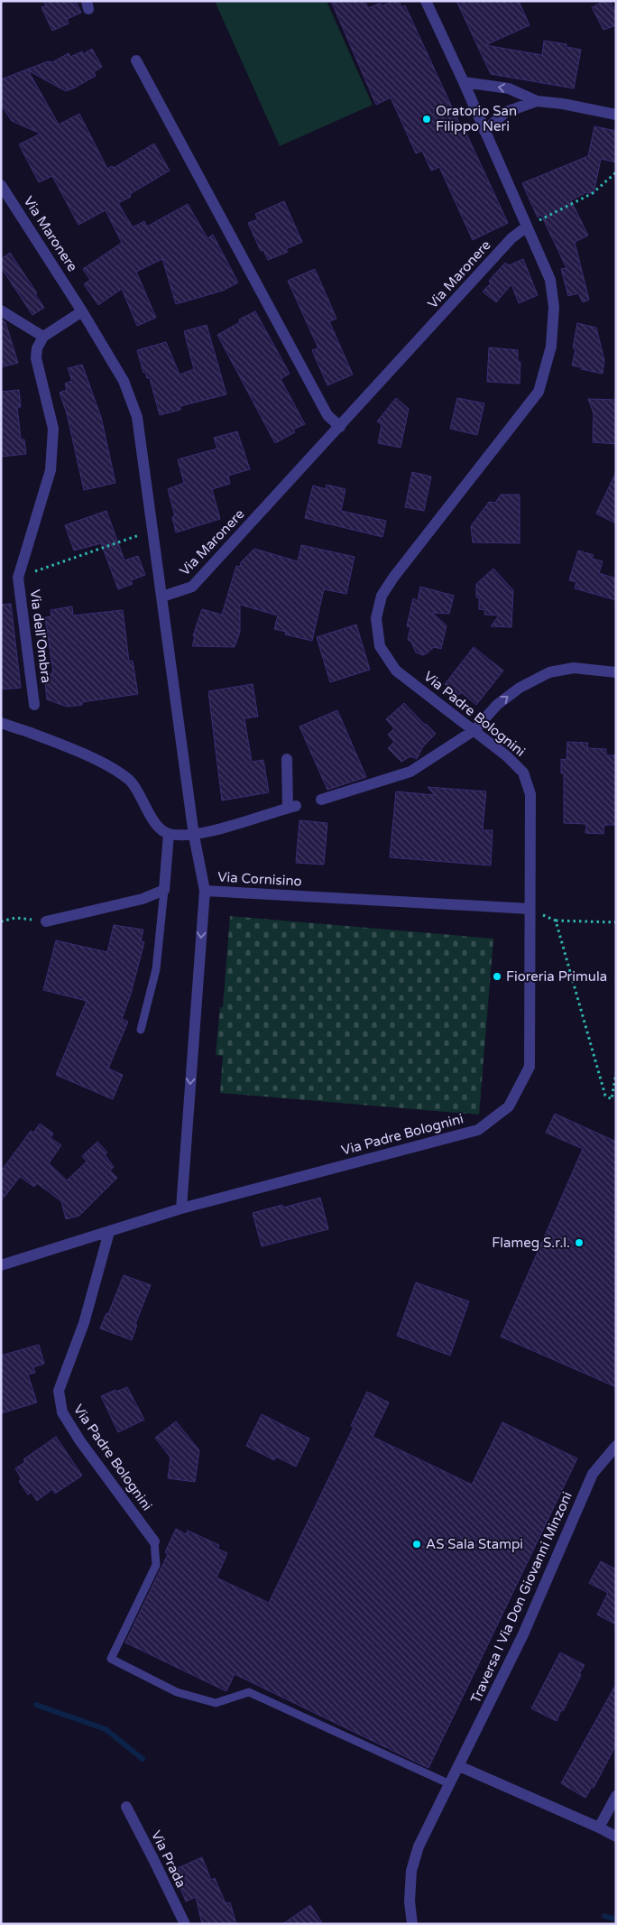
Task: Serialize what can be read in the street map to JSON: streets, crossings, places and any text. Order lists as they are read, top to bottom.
{
  "streets": {
    "street": [
      "Via Maronere",
      "Via dell'Ombra",
      "Via Padre Bolognini",
      "Via Cornisino",
      "Traversa I Via Don Giovanni Minzoni",
      "Via Prada"
    ]
  },
  "crossings": [
    ["Via Maronere", "Via Padre Bolognini"],
    ["Via Maronere", "Via Cornisino"],
    ["Via Padre Bolognini", "Via Cornisino"]
  ],
  "places": [
    "Oratorio San Filippo Neri",
    "Fioreria Primula",
    "Flameg S.r.l.",
    "AS Sala Stampi"
  ]
}
